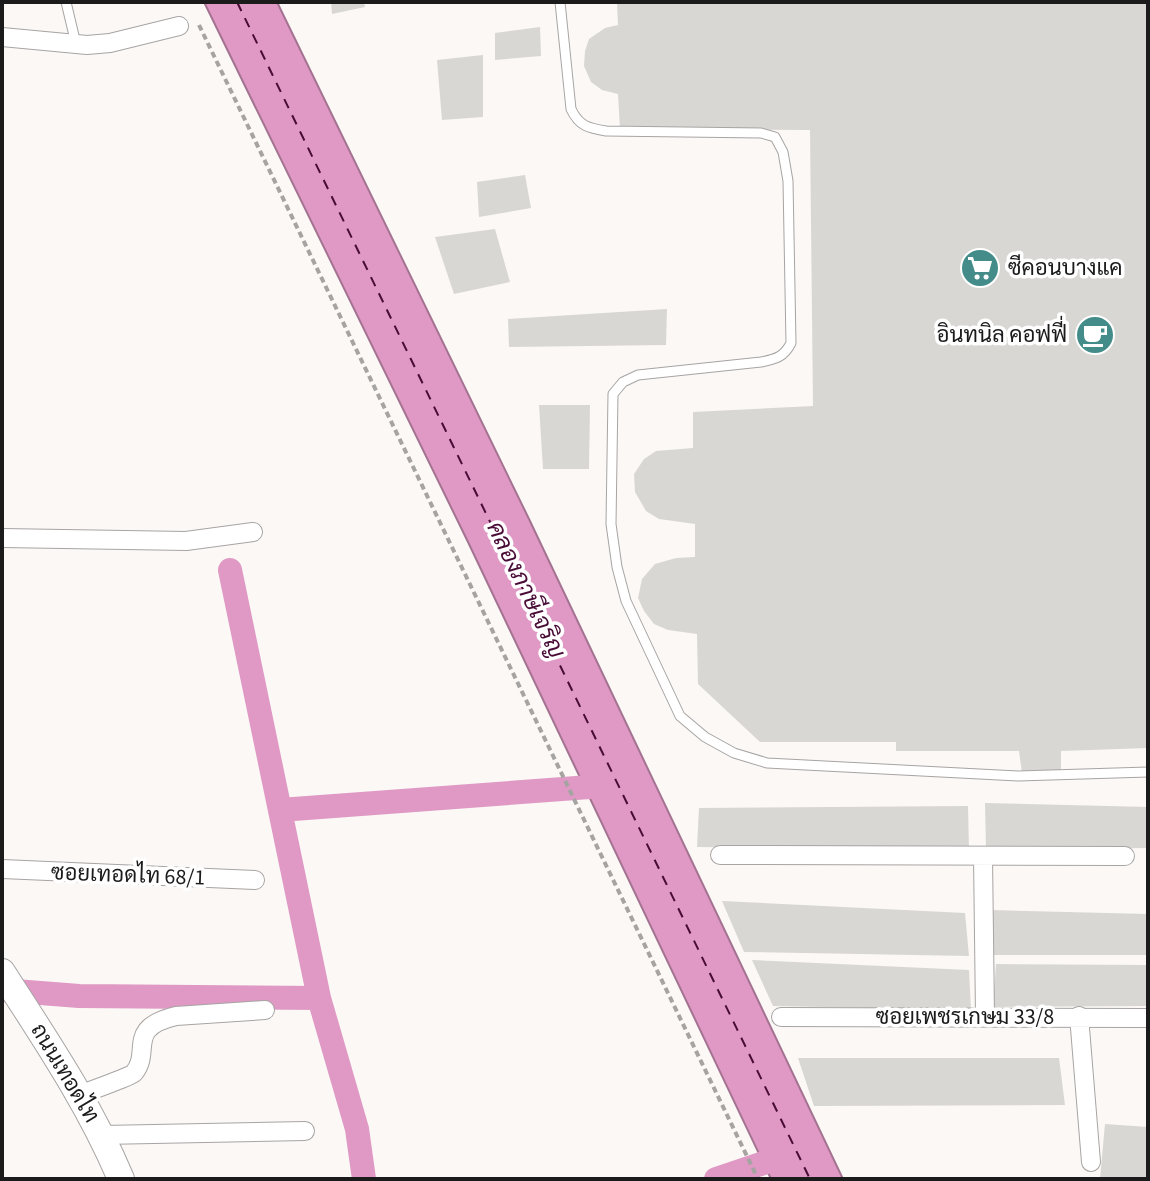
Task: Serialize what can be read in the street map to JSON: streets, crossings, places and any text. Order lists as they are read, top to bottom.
{
  "streets": {
    "main road": ["ถนนเทอดไท"],
    "street": ["ซอยเทอดไท 68/1", "ซอยเพชรเกษม 33/8"]
  },
  "water": ["คลองภาษีเจริญ"],
  "places": {
    "supermarket": ["ซีคอนบางแค"],
    "cafe": ["อินทนิล คอฟฟี่"]
  }
}
